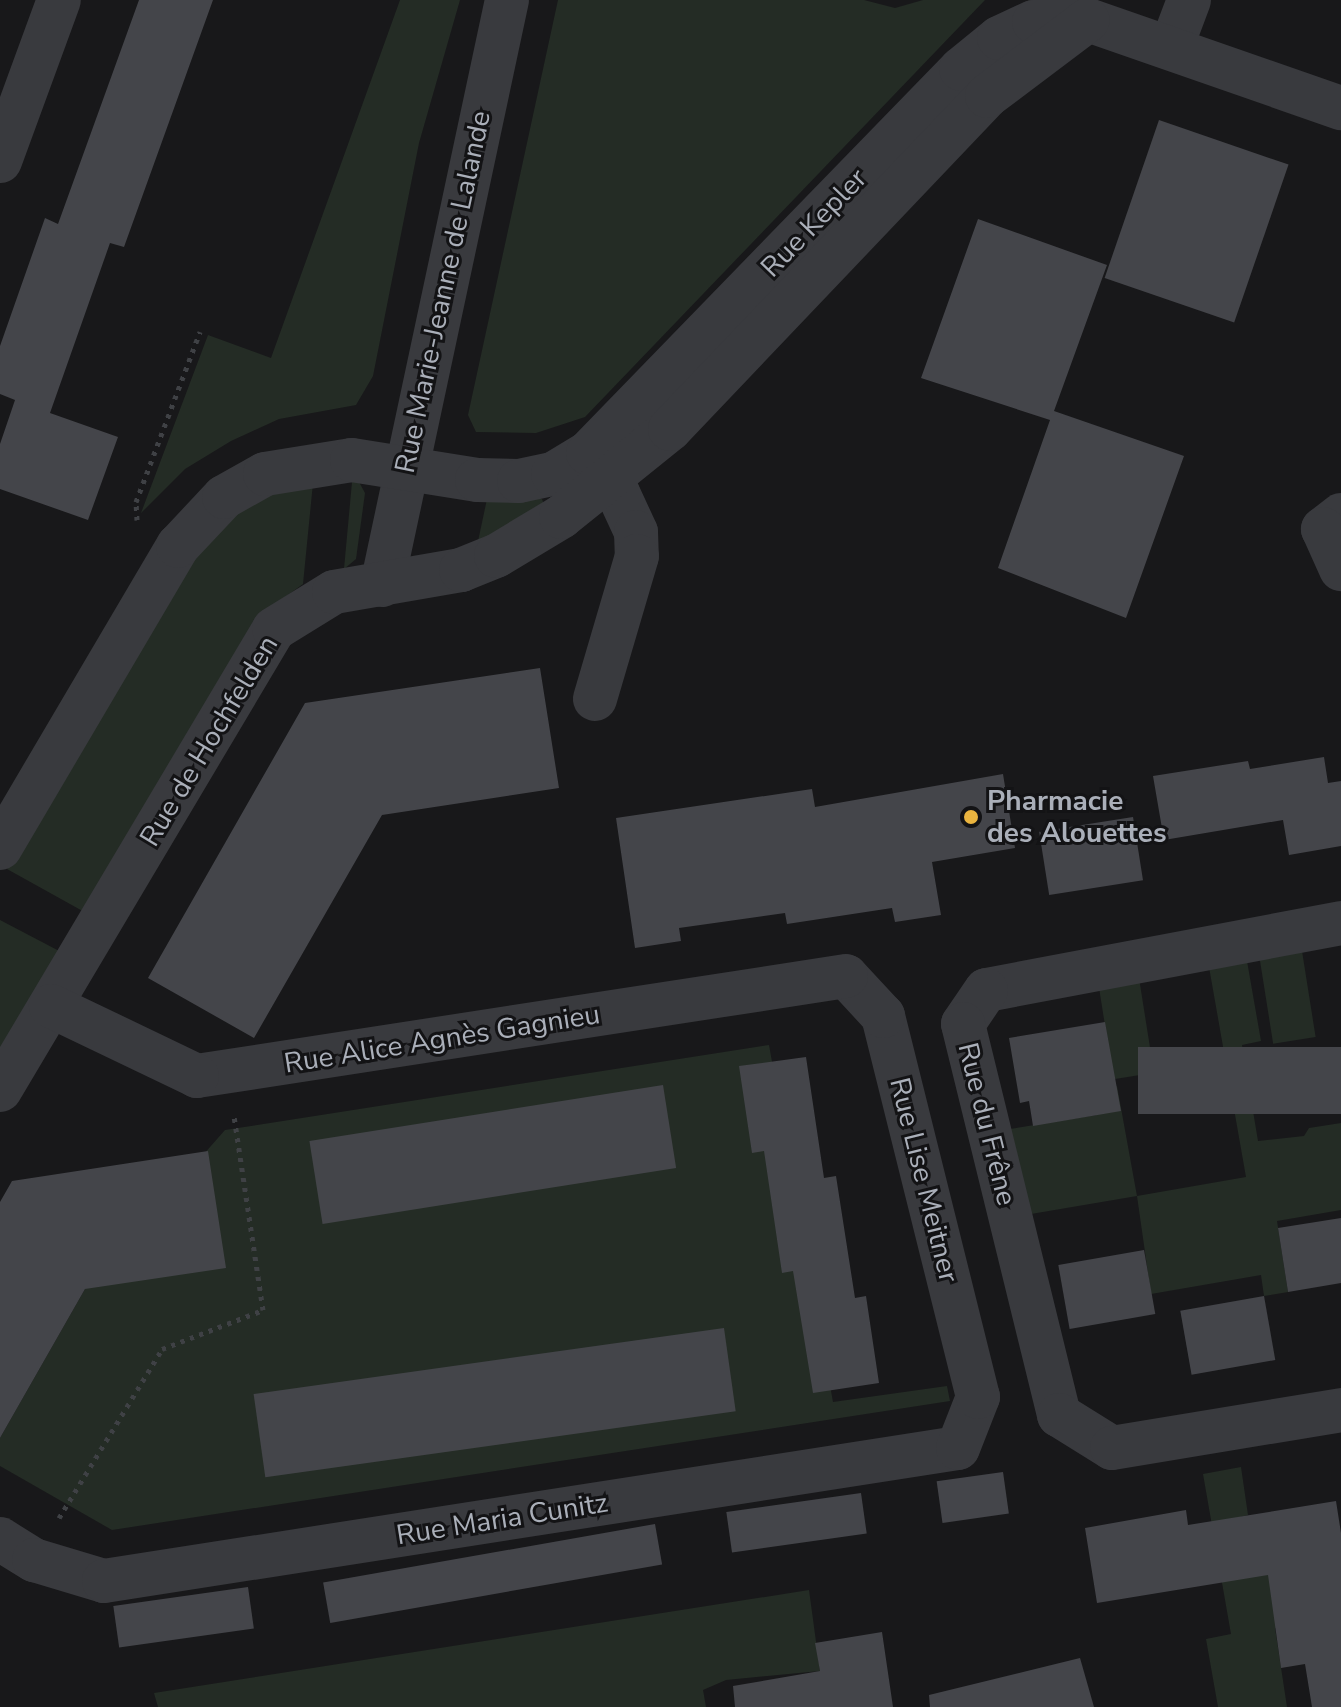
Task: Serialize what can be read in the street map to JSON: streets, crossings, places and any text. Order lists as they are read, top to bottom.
{
  "streets": {
    "street": [
      "Rue Kepler",
      "Rue Marie-Jeanne de Lalande",
      "Rue de Hochfelden",
      "Rue Alice Agnès Gagnieu",
      "Rue du Frêne",
      "Rue Lise Meitner",
      "Rue Maria Cunitz"
    ]
  },
  "crossings": [
    ["Rue Kepler", "Rue de Hochfelden"],
    ["Rue Marie-Jeanne de Lalande", "Rue de Hochfelden"],
    ["Rue de Hochfelden", "Rue Alice Agnès Gagnieu"],
    ["Rue Alice Agnès Gagnieu", "Rue Lise Meitner"],
    ["Rue Lise Meitner", "Rue Maria Cunitz"]
  ],
  "places": ["Pharmacie des Alouettes"]
}
